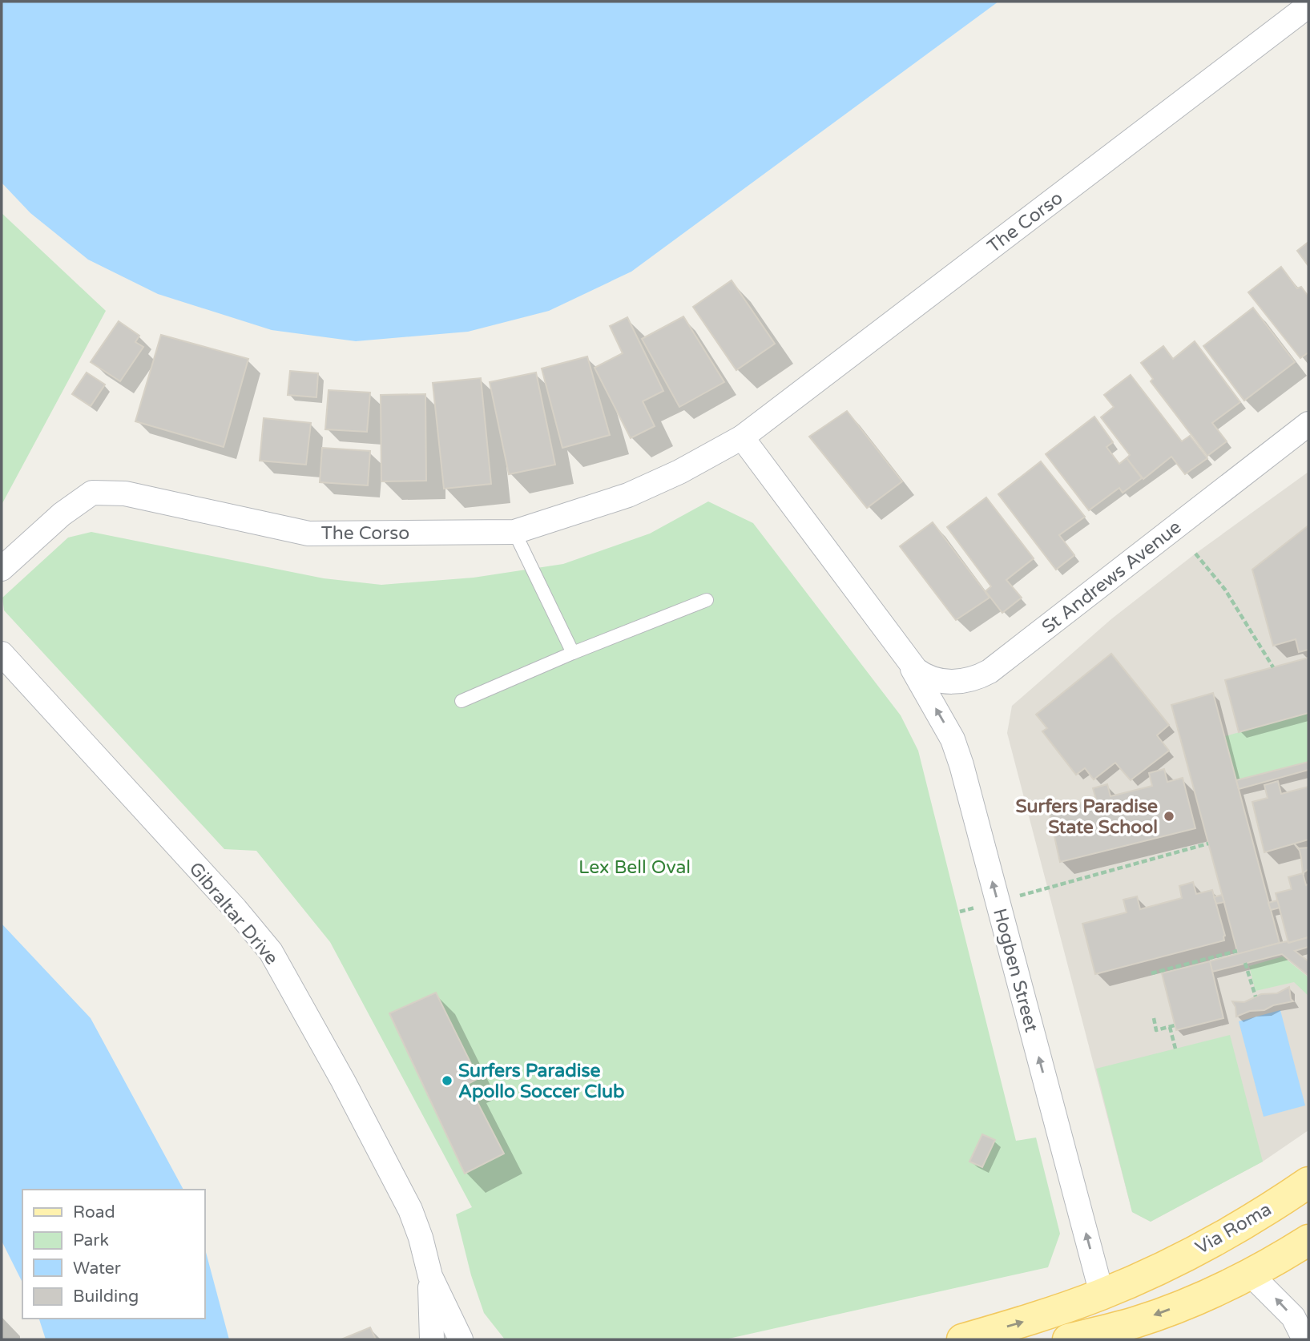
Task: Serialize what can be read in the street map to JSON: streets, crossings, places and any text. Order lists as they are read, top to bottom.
{
  "streets": {
    "main road": ["Via Roma"],
    "street": [
      "The Corso",
      "St Andrews Avenue",
      "Gibraltar Drive",
      "Hogben Street"
    ]
  },
  "crossings": [
    ["St Andrews Avenue", "Hogben Street"],
    ["Hogben Street", "Via Roma"]
  ],
  "one_way": ["Hogben Street"],
  "parks": ["Lex Bell Oval"],
  "places": ["Surfers Paradise State School", "Surfers Paradise Apollo Soccer Club"],
  "legend": [
    "Road",
    "Park",
    "Water",
    "Building"
  ]
}
